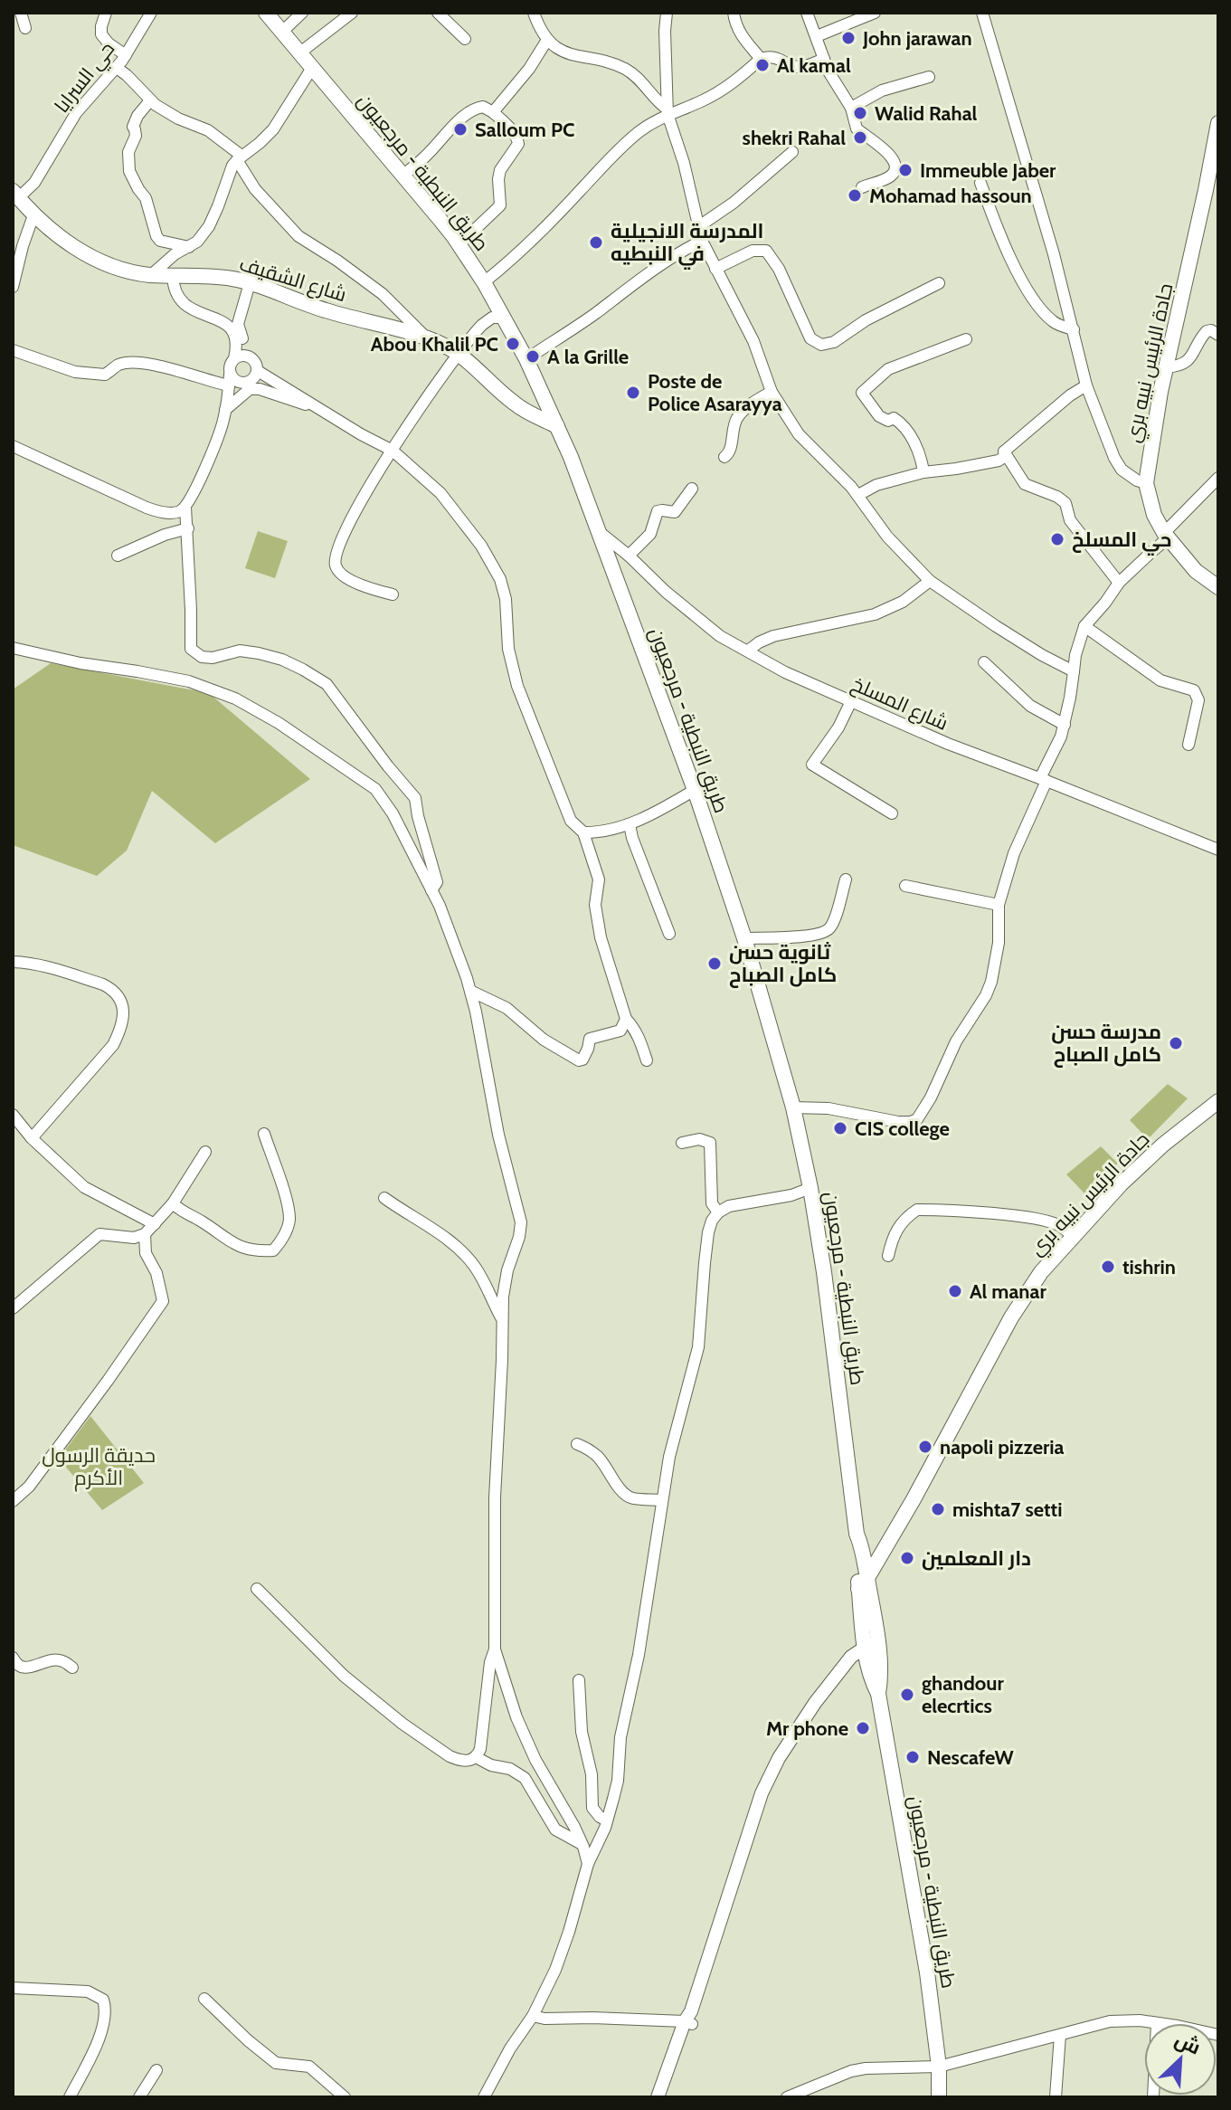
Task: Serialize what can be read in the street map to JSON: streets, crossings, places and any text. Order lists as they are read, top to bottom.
{
  "streets": {
    "main road": ["طريق النبطية - مرجعيون", "شارع الشقيف", "جادة الرئيس نبيه بري"],
    "street": ["حي السرايا", "شارع المسلخ"]
  },
  "crossings": [
    ["حي السرايا", "شارع الشقيف"],
    ["طريق النبطية - مرجعيون", "شارع الشقيف"],
    ["طريق النبطية - مرجعيون", "جادة الرئيس نبيه بري"],
    ["طريق النبطية - مرجعيون", "شارع المسلخ"]
  ],
  "parks": ["حديقة الرسول الأكرم"],
  "places": [
    "John jarawan",
    "Al kamal",
    "Walid Rahal",
    "Salloum PC",
    "shekri Rahal",
    "Immeuble Jaber",
    "Mohamad hassoun",
    "المدرسة الانجيلية في النبطيه",
    "Abou Khalil PC",
    "A la Grille",
    "Poste de Police Asarayya",
    "حي المسلخ",
    "ثانوية حسن كامل الصباح",
    "مدرسة حسن كامل الصباح",
    "CIS college",
    "tishrin",
    "Al manar",
    "napoli pizzeria",
    "mishta7 setti",
    "دار المعلمين",
    "ghandour elecrtics",
    "Mr phone",
    "NescafeW"
  ],
  "north": "top right"
}
